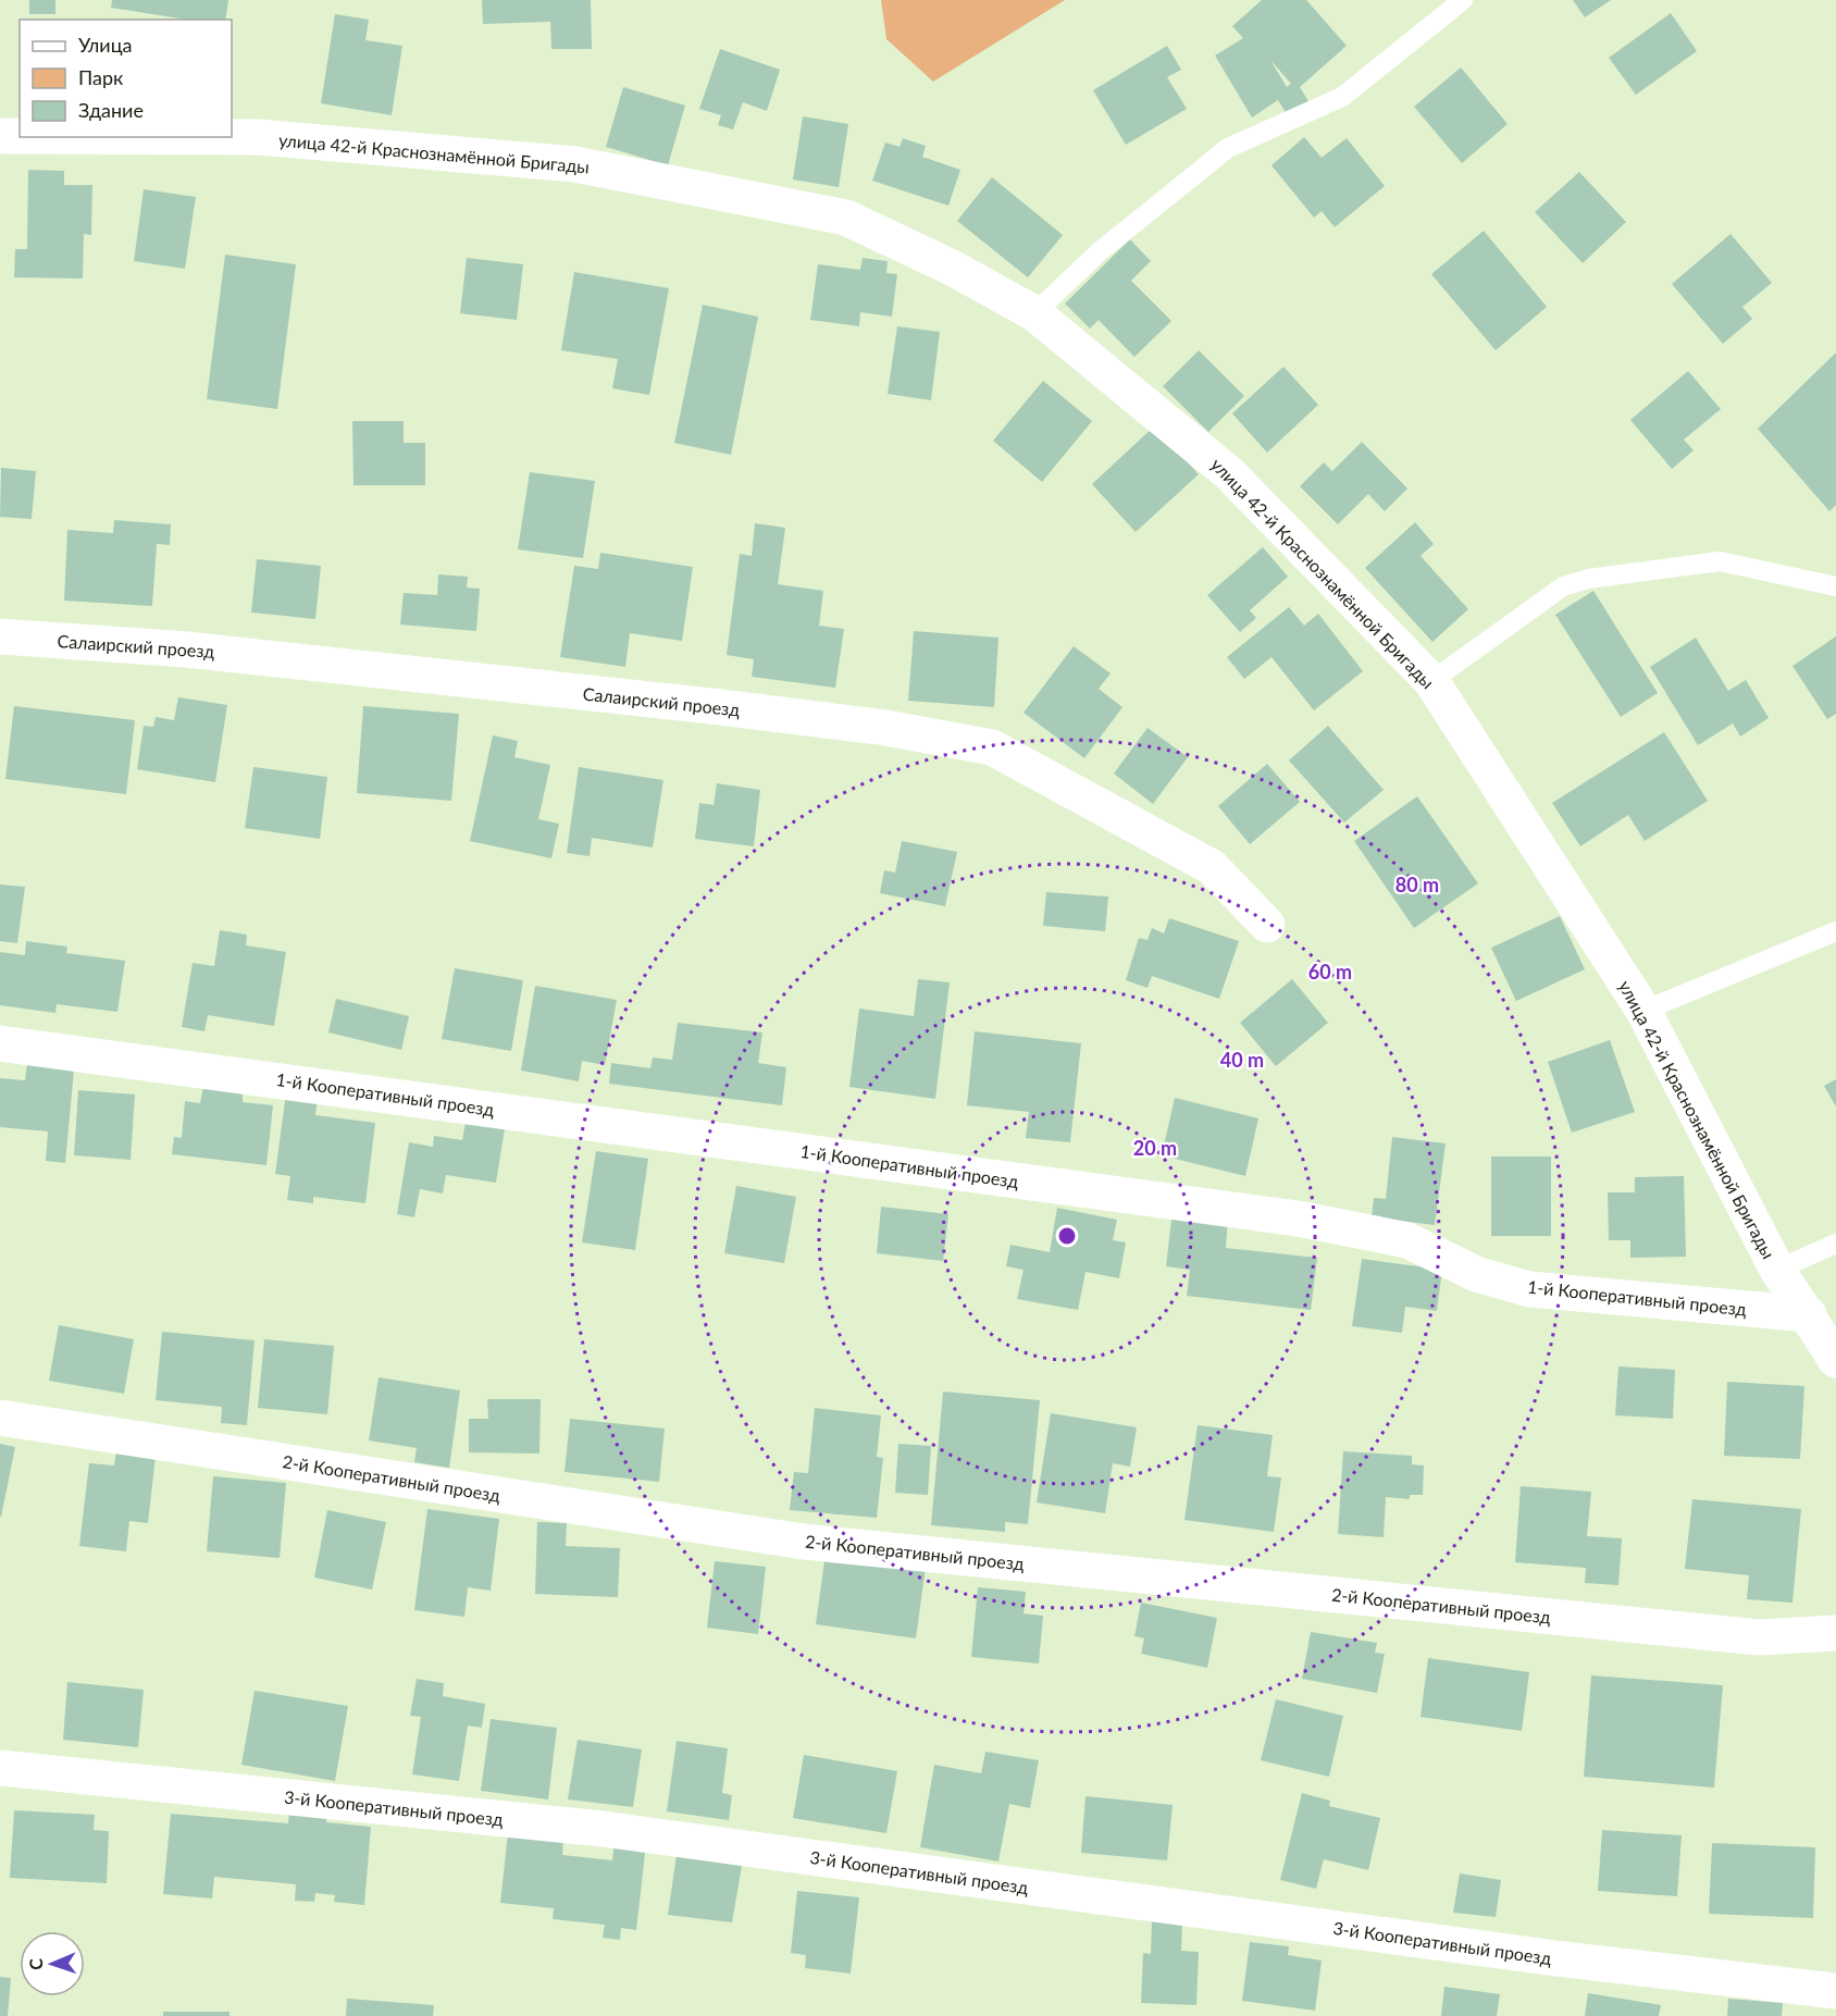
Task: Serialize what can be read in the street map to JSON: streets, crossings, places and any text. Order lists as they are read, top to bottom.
{
  "streets": {
    "street": [
      "улица 42-й Краснознамённой Бригады",
      "Салаирский проезд",
      "1-й Кооперативный проезд",
      "2-й Кооперативный проезд",
      "3-й Кооперативный проезд"
    ]
  },
  "crossings": [
    ["улица 42-й Краснознамённой Бригады", "1-й Кооперативный проезд"]
  ],
  "legend": ["Улица", "Парк", "Здание"],
  "north": "left",
  "rings": [
    "80 m",
    "60 m",
    "40 m",
    "20 m"
  ]
}
